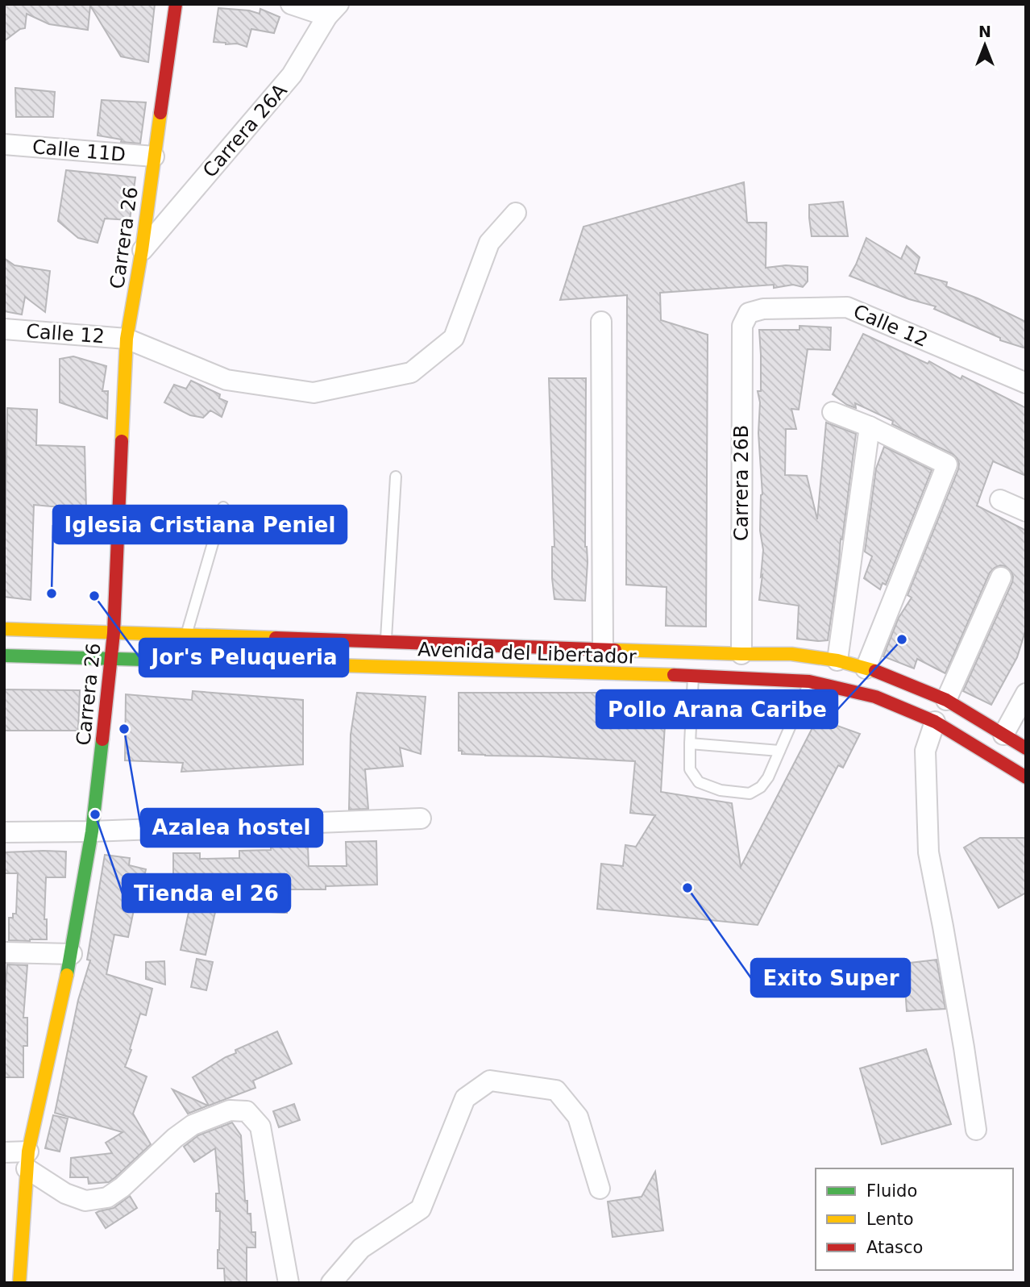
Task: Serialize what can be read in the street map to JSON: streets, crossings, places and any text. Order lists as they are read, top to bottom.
{
  "streets": {
    "main road": ["Carrera 26", "Avenida del Libertador"],
    "street": [
      "Carrera 26A",
      "Calle 11D",
      "Calle 12",
      "Carrera 26B"
    ]
  },
  "crossings": [
    ["Carrera 26A", "Carrera 26"],
    ["Calle 11D", "Carrera 26"],
    ["Carrera 26", "Calle 12"],
    ["Carrera 26", "Avenida del Libertador"],
    ["Calle 12", "Carrera 26B"],
    ["Carrera 26B", "Avenida del Libertador"]
  ],
  "places": [
    "Iglesia Cristiana Peniel",
    "Jor's Peluqueria",
    "Pollo Arana Caribe",
    "Azalea hostel",
    "Tienda el 26",
    "Exito Super"
  ],
  "legend": ["Fluido", "Lento", "Atasco"],
  "north": "top"
}
